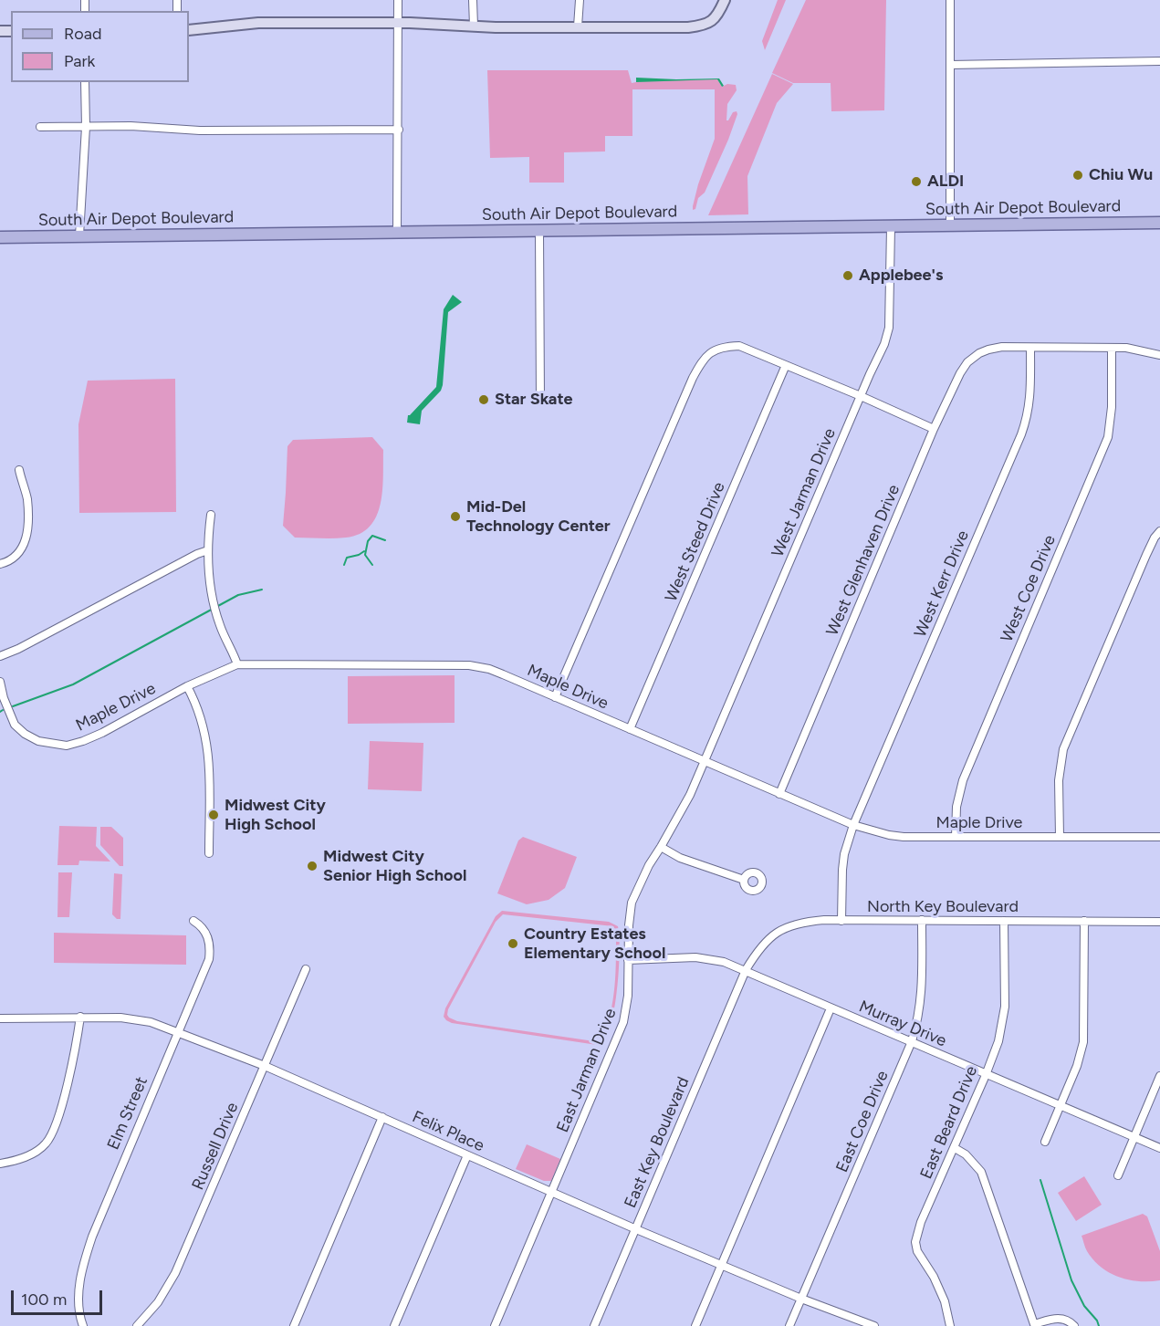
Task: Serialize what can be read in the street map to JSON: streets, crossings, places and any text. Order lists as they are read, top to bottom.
{
  "streets": {
    "main road": ["South Air Depot Boulevard"],
    "street": [
      "West Jarman Drive",
      "West Steed Drive",
      "West Glenhaven Drive",
      "West Kerr Drive",
      "West Coe Drive",
      "Maple Drive",
      "North Key Boulevard",
      "Murray Drive",
      "East Jarman Drive",
      "Elm Street",
      "East Coe Drive",
      "East Beard Drive",
      "Felix Place",
      "East Key Boulevard",
      "Russell Drive"
    ]
  },
  "crossings": [
    ["South Air Depot Boulevard", "West Jarman Drive"],
    ["West Jarman Drive", "Maple Drive"],
    ["West Jarman Drive", "East Jarman Drive"],
    ["West Steed Drive", "Maple Drive"],
    ["West Glenhaven Drive", "West Kerr Drive"],
    ["West Glenhaven Drive", "Maple Drive"],
    ["West Kerr Drive", "Maple Drive"],
    ["West Kerr Drive", "North Key Boulevard"],
    ["West Coe Drive", "Maple Drive"],
    ["Maple Drive", "East Jarman Drive"],
    ["North Key Boulevard", "Murray Drive"],
    ["North Key Boulevard", "East Coe Drive"],
    ["North Key Boulevard", "East Beard Drive"],
    ["North Key Boulevard", "East Key Boulevard"],
    ["Murray Drive", "East Jarman Drive"],
    ["Murray Drive", "East Coe Drive"],
    ["Murray Drive", "East Beard Drive"],
    ["Murray Drive", "East Key Boulevard"],
    ["East Jarman Drive", "Felix Place"],
    ["Elm Street", "Felix Place"],
    ["East Coe Drive", "Felix Place"],
    ["Felix Place", "East Key Boulevard"],
    ["Felix Place", "Russell Drive"]
  ],
  "places": [
    "Chiu Wu",
    "ALDI",
    "Applebee's",
    "Star Skate",
    "Mid-Del Technology Center",
    "Midwest City High School",
    "Midwest City Senior High School",
    "Country Estates Elementary School"
  ],
  "legend": ["Road", "Park"],
  "scale_bar": "100 m"
}
